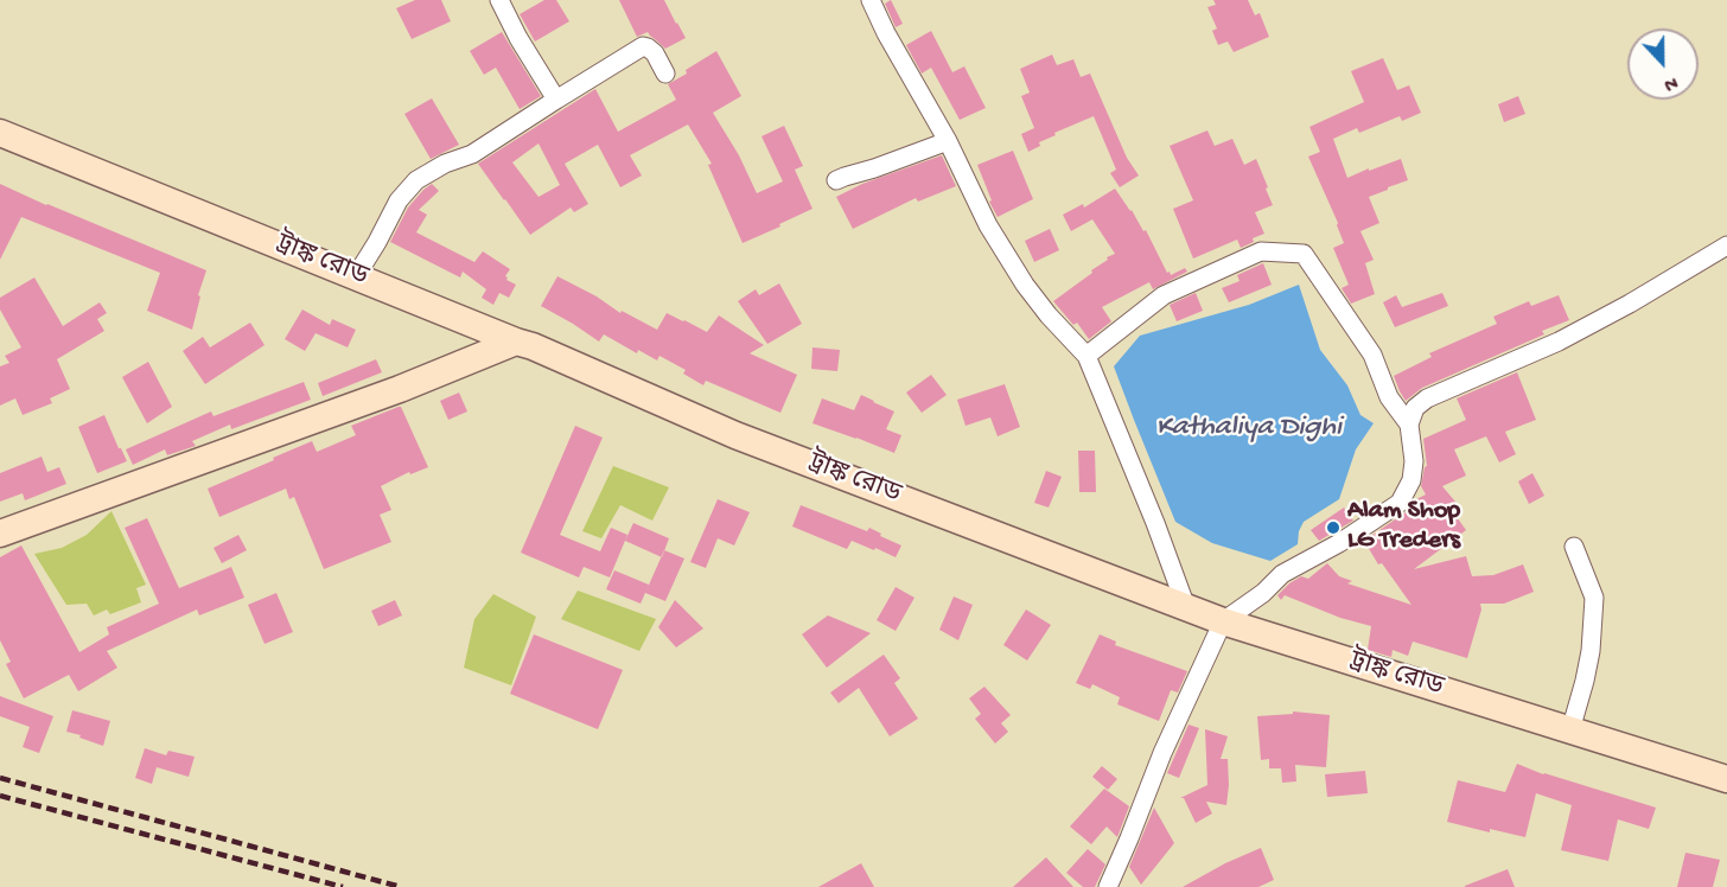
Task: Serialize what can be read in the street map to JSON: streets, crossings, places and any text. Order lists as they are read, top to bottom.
{
  "streets": {
    "main road": ["ট্রাঙ্ক রোড"]
  },
  "water": ["Kathaliya Dighi"],
  "places": ["Alam Shop LG Treders"],
  "north": "bottom"
}
